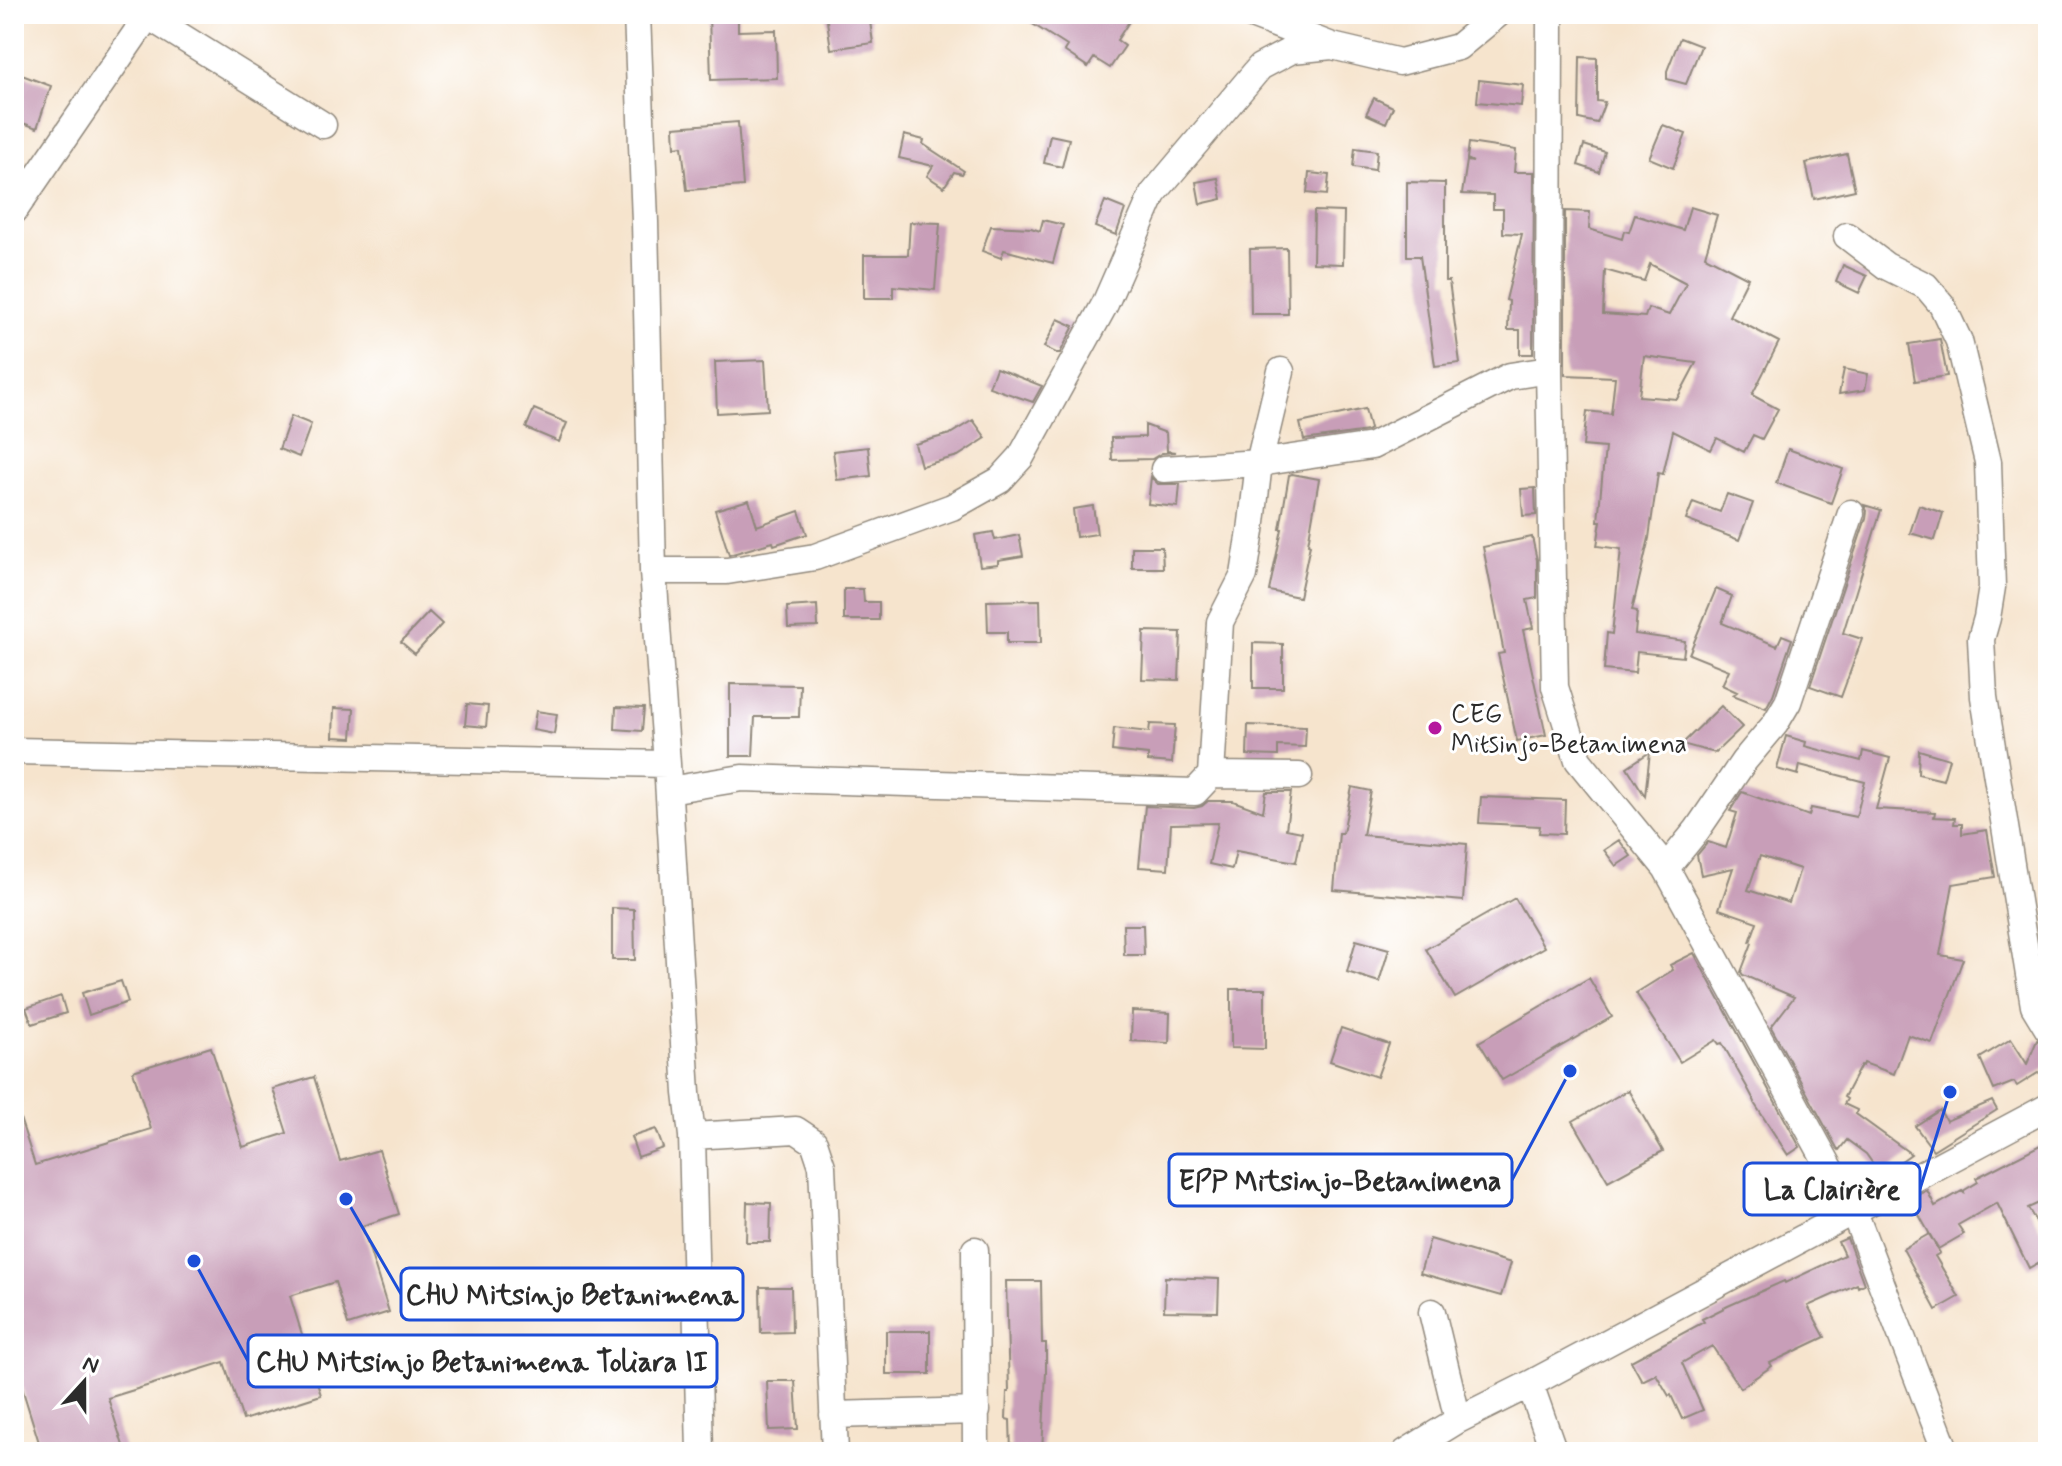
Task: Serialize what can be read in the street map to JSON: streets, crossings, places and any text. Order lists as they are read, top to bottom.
{
  "places": [
    "CEG Mitsinjo-Betanimena",
    "EPP Mitsinjo-Betanimena",
    "La Clairière",
    "CHU Mitsinjo Betanimena",
    "CHU Mitsinjo Betanimena Toliara II"
  ],
  "north": "top"
}
